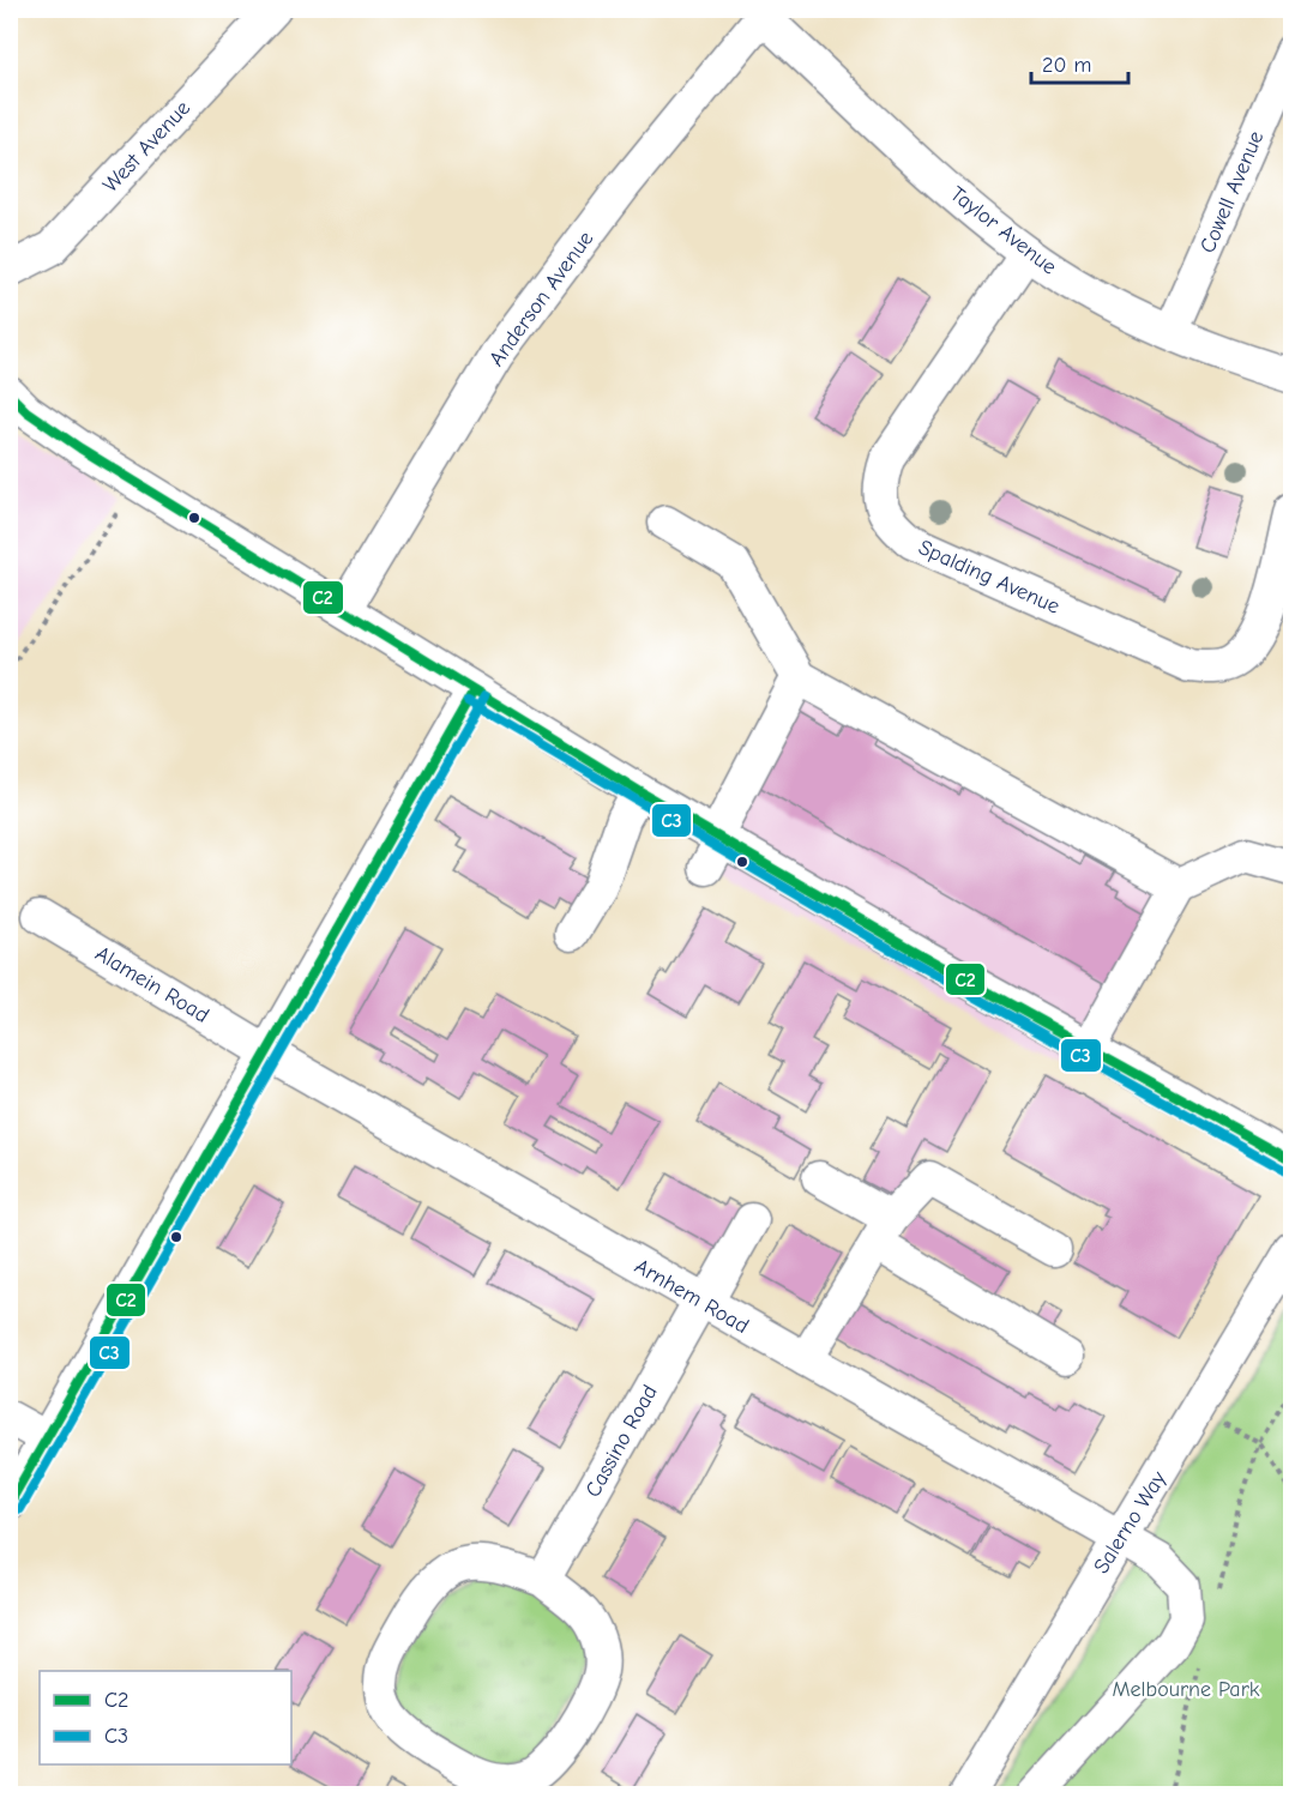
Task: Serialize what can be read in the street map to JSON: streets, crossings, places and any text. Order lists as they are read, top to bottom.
{
  "streets": {
    "street": [
      "West Avenue",
      "Cowell Avenue",
      "Taylor Avenue",
      "Anderson Avenue",
      "Spalding Avenue",
      "Alamein Road",
      "Arnhem Road",
      "Cassino Road",
      "Salerno Way"
    ]
  },
  "crossings": [
    ["Cowell Avenue", "Taylor Avenue"],
    ["Taylor Avenue", "Anderson Avenue"],
    ["Taylor Avenue", "Spalding Avenue"],
    ["Alamein Road", "Arnhem Road"],
    ["Arnhem Road", "Cassino Road"],
    ["Arnhem Road", "Salerno Way"]
  ],
  "parks": ["Melbourne Park"],
  "lines": ["transit line C2", "transit line C3"],
  "legend": ["C2", "C3"],
  "scale_bar": "20 m"
}
